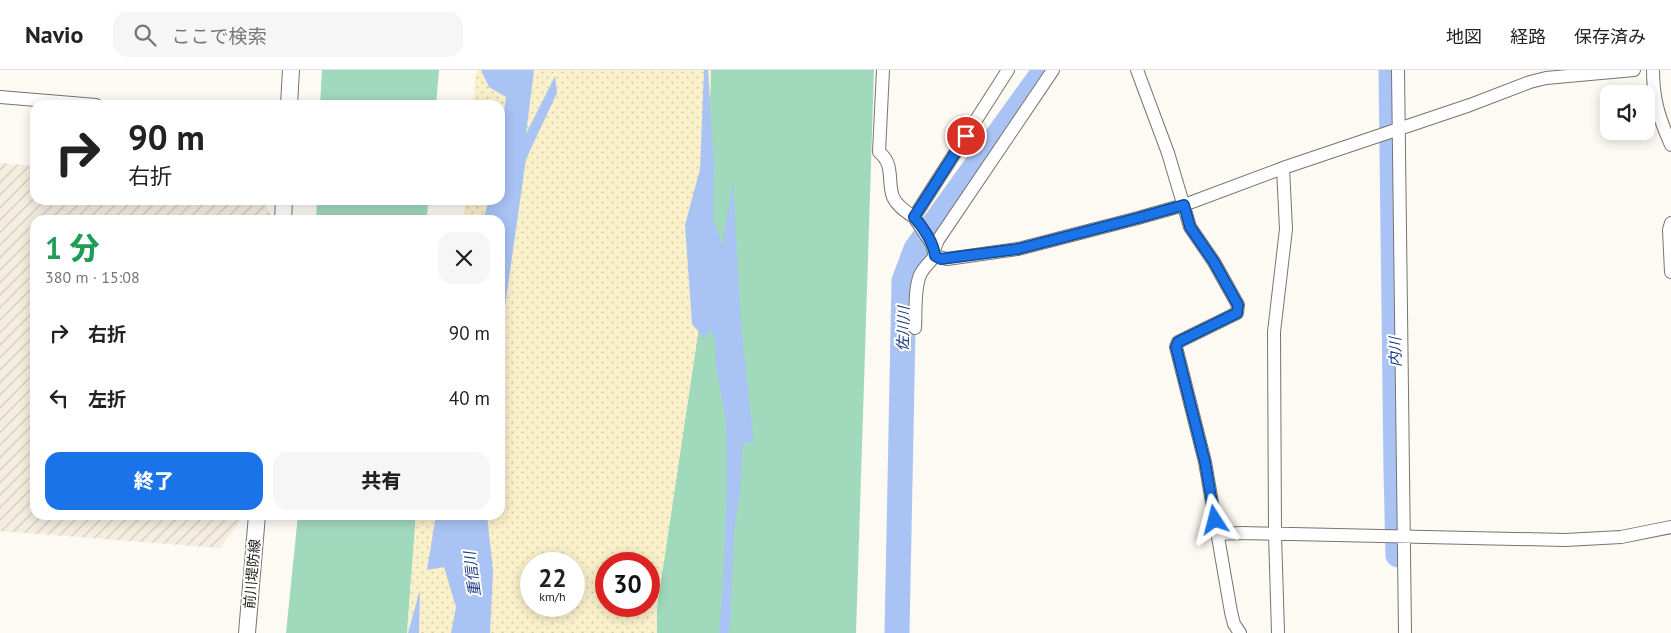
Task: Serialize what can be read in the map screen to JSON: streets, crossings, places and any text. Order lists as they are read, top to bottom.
{
  "streets": {
    "street": ["前川堤防線"]
  },
  "water": ["佐川川", "内川", "重信川"],
  "page": {
    "header": "Navio",
    "search": "ここで検索",
    "nav": ["地図", "経路", "保存済み"],
    "turn": ["90 m", "右折"],
    "heading": ["1 分", "380 m · 15:08"],
    "list": [
      {
        "name": "右折",
        "value": "90 m"
      },
      {
        "name": "左折",
        "value": "40 m"
      }
    ],
    "buttons": ["終了", "共有"],
    "speed": "22 km/h",
    "limit": "30"
  }
}
